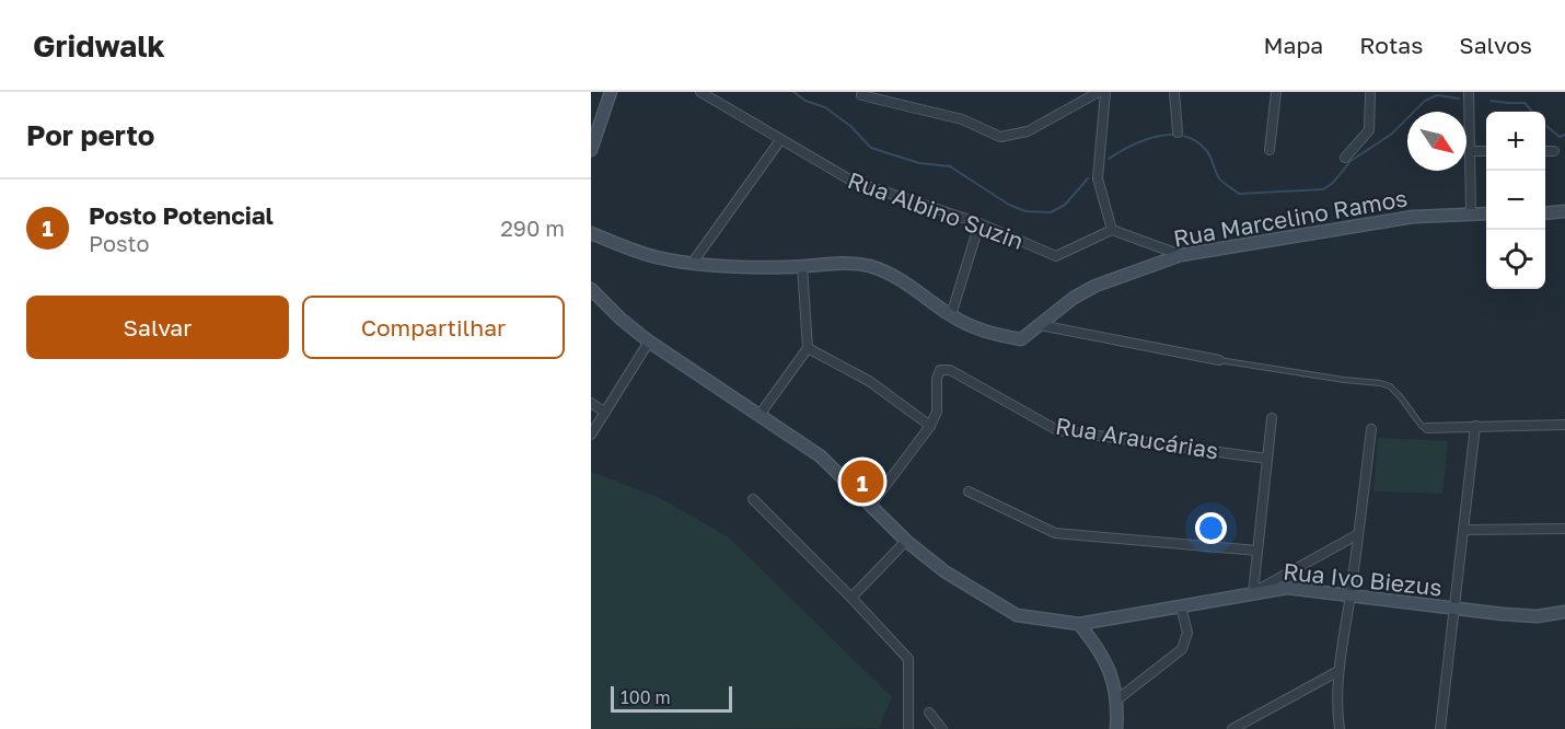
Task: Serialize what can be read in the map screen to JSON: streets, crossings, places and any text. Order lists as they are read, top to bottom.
{
  "streets": {
    "main road": ["Rua Marcelino Ramos", "Rua Ivo Biezus"],
    "street": ["Rua Albino Suzin", "Rua Araucárias"]
  },
  "crossings": [
    ["Rua Araucárias", "Rua Ivo Biezus"]
  ],
  "scale_bar": "100 m",
  "north": "bottom right",
  "page": {
    "header": "Gridwalk",
    "nav": ["Mapa", "Rotas", "Salvos"],
    "heading": "Por perto",
    "map_buttons": ["+", "−"],
    "list": [
      {
        "mark": "1",
        "name": "Posto Potencial",
        "note": "Posto",
        "value": "290 m"
      }
    ],
    "buttons": ["Salvar", "Compartilhar"],
    "pins": "1",
    "scale": "100 m"
  }
}
